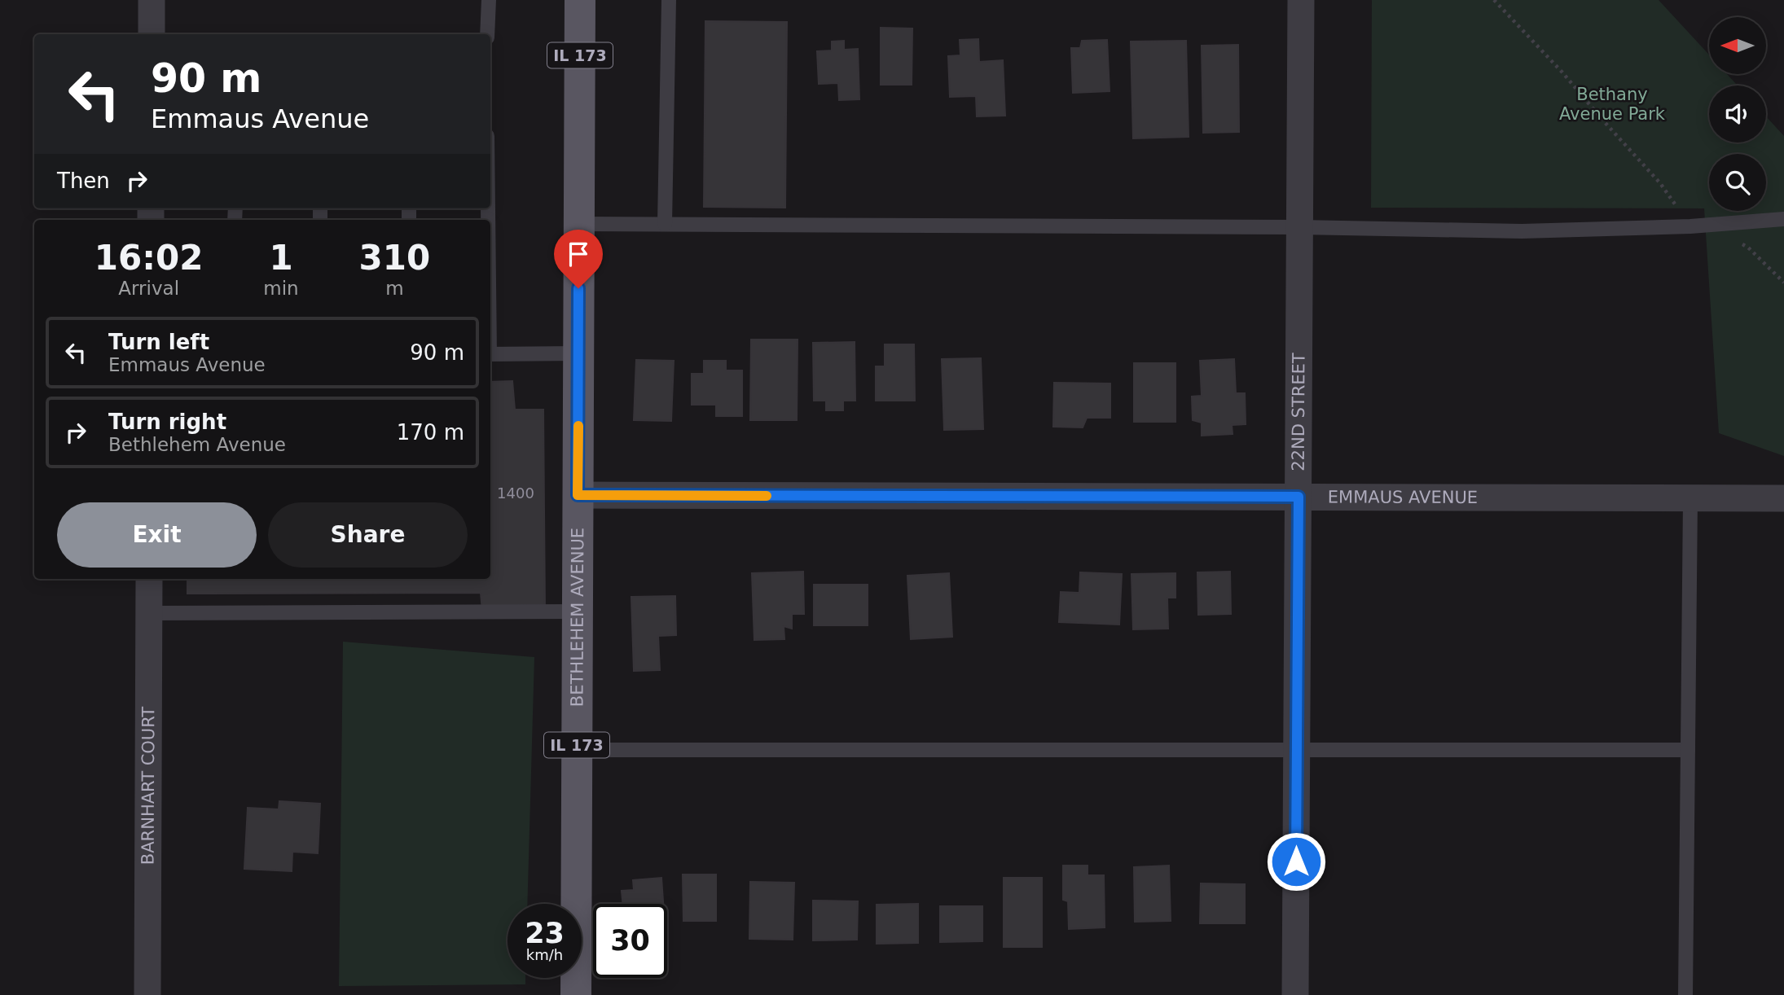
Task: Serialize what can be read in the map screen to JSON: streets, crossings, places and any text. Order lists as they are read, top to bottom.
{
  "streets": {
    "main road": ["IL 173", "BETHLEHEM AVENUE"],
    "street": ["22ND STREET", "EMMAUS AVENUE", "BARNHART COURT"]
  },
  "crossings": [
    ["22ND STREET", "EMMAUS AVENUE"],
    ["EMMAUS AVENUE", "BETHLEHEM AVENUE"]
  ],
  "parks": ["Bethany Avenue Park"],
  "house_numbers": ["1400"],
  "north": "left",
  "page": {
    "turn": ["90 m", "Emmaus Avenue"],
    "then": "Then",
    "eta": [
      "16:02",
      "Arrival",
      "1",
      "min",
      "310",
      "m"
    ],
    "list": [
      {
        "name": "Turn left",
        "note": "Emmaus Avenue",
        "value": "90 m"
      },
      {
        "name": "Turn right",
        "note": "Bethlehem Avenue",
        "value": "170 m"
      }
    ],
    "buttons": ["Exit", "Share"],
    "speed": "23 km/h",
    "limit": "30"
  }
}
